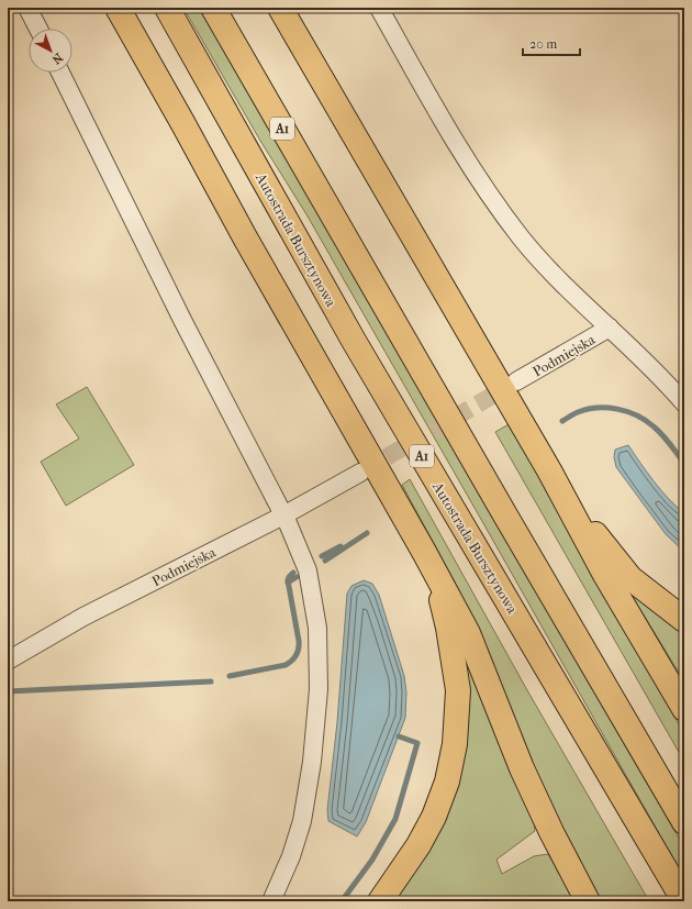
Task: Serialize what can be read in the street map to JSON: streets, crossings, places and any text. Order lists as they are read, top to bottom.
{
  "streets": {
    "highway": ["A1", "Autostrada Bursztynowa"],
    "street": ["Podmiejska"]
  },
  "scale_bar": "20 m",
  "north": "bottom right"
}
